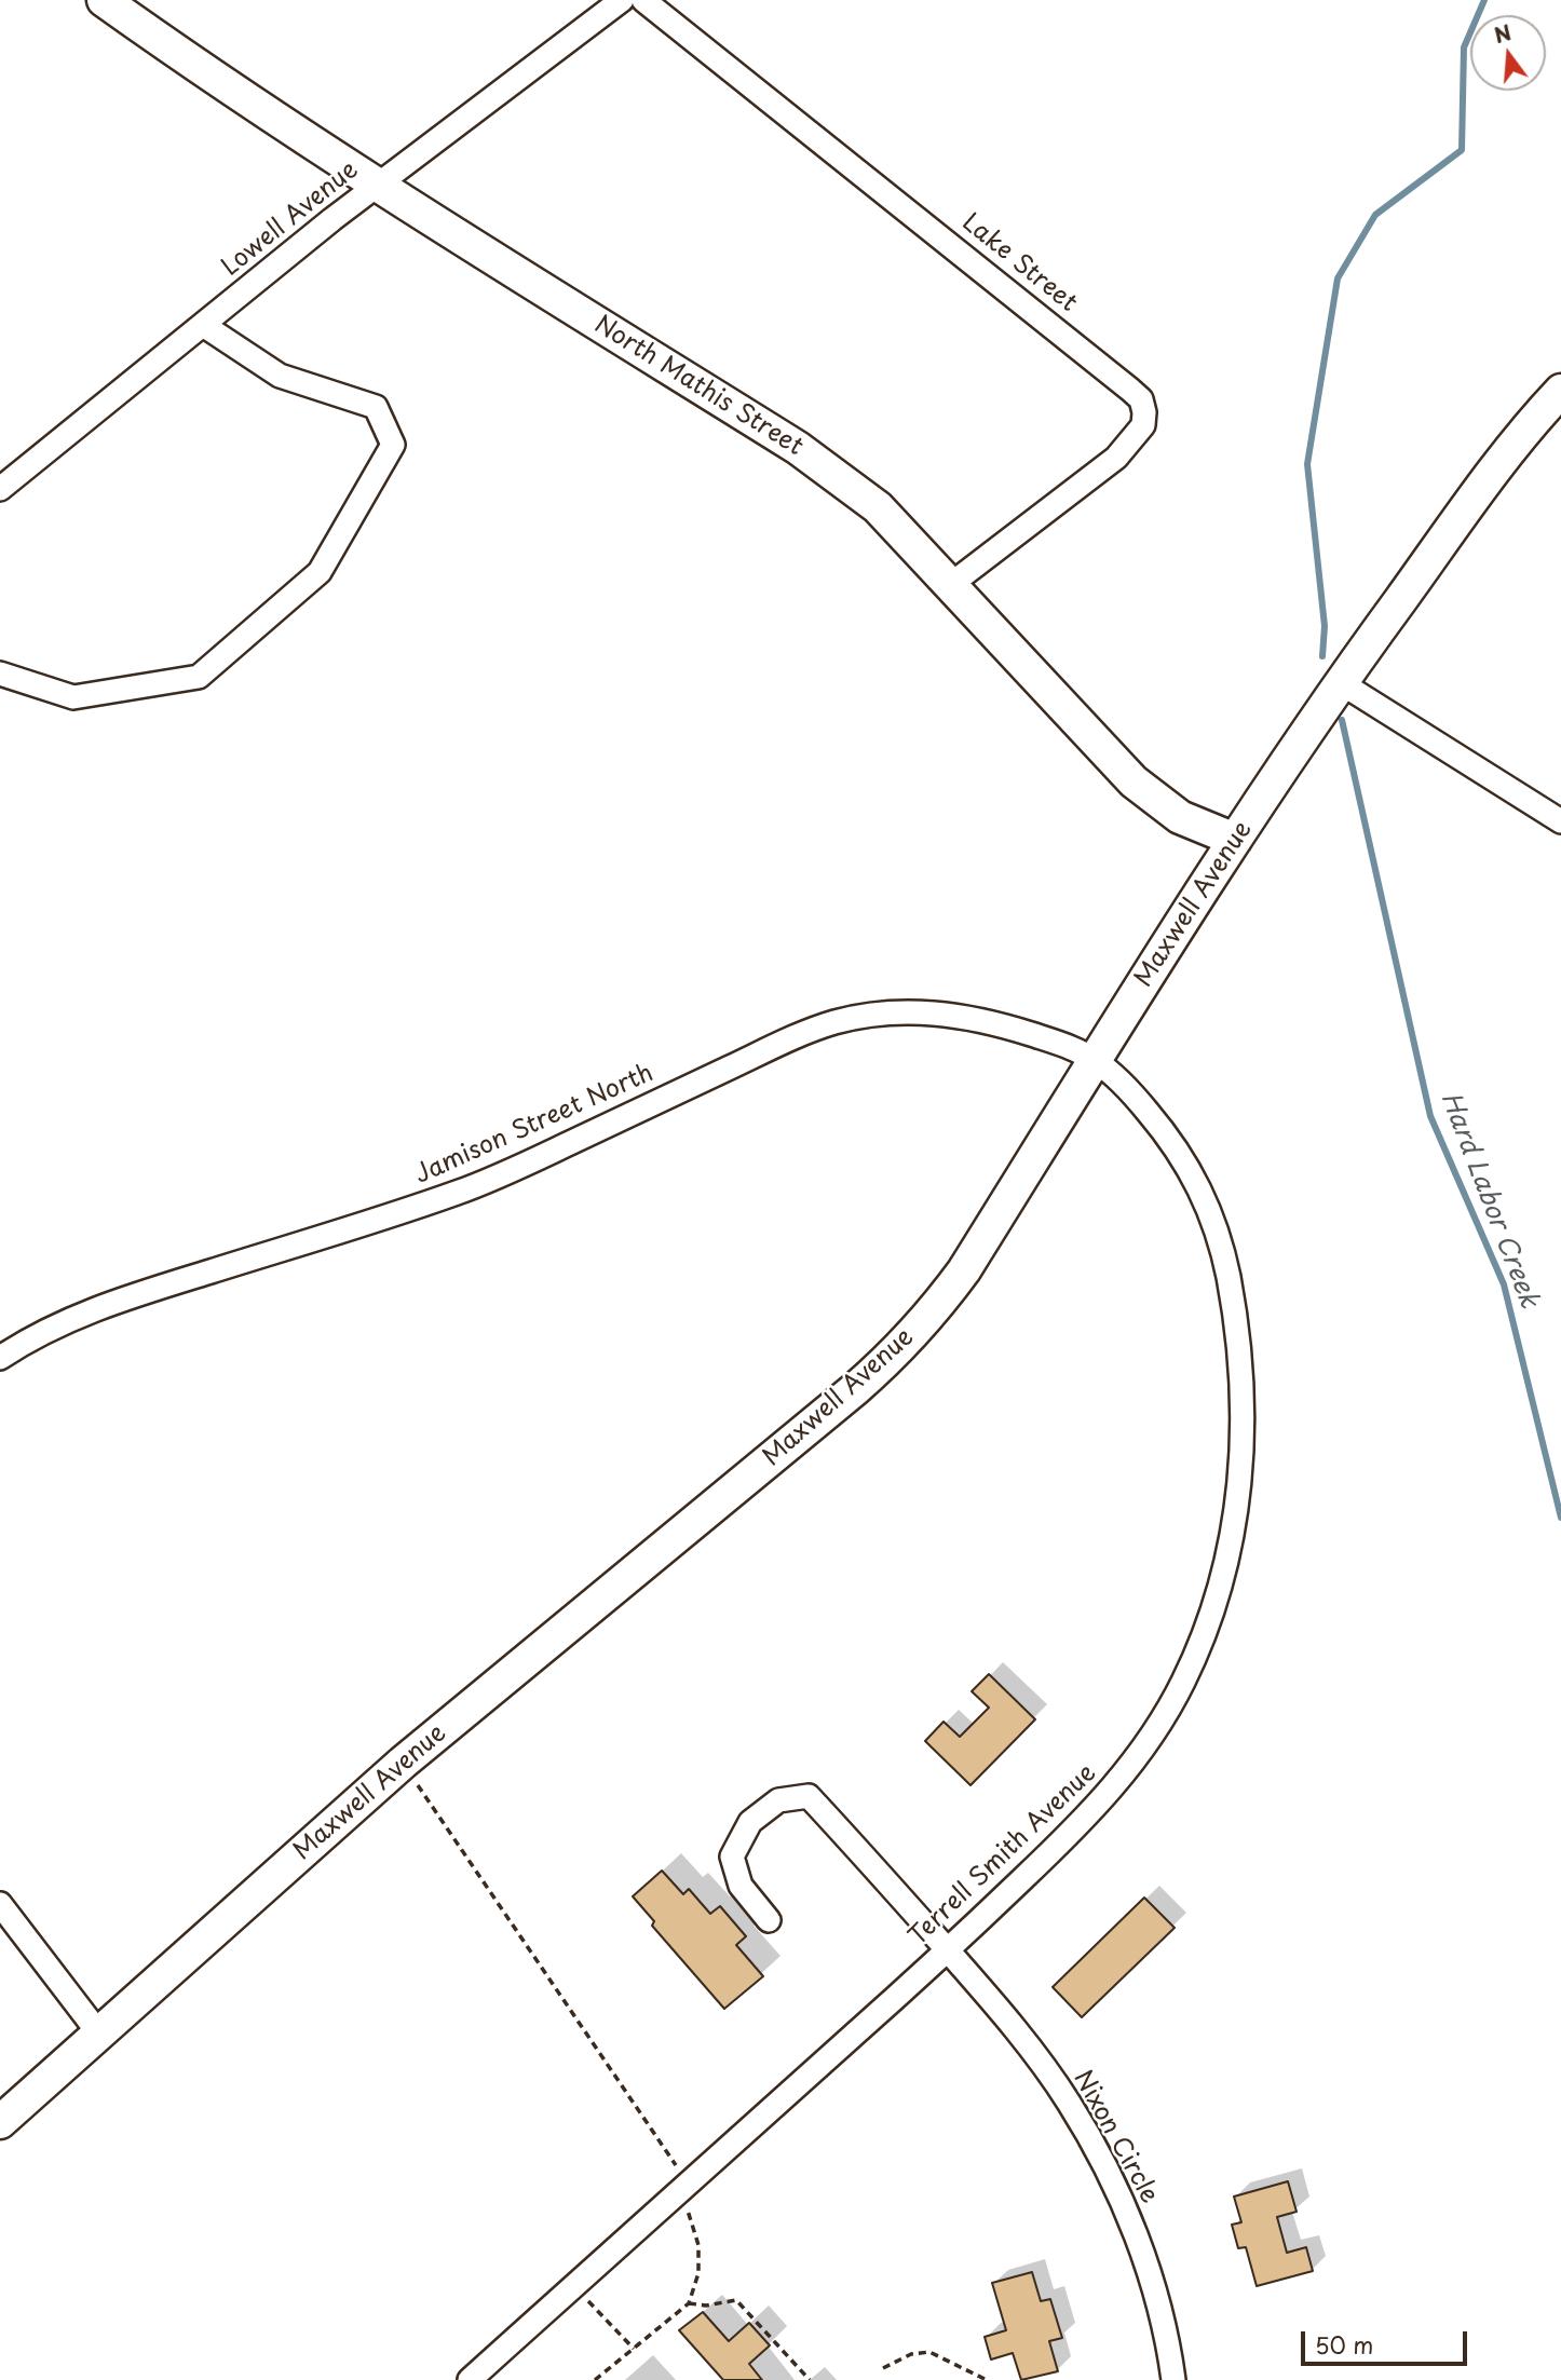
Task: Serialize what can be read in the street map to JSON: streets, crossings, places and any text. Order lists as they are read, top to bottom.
{
  "streets": {
    "main road": ["North Mathis Street", "Maxwell Avenue"],
    "street": [
      "Lowell Avenue",
      "Lake Street",
      "Jamison Street North",
      "Terrell Smith Avenue",
      "Nixon Circle"
    ]
  },
  "crossings": [
    ["Lowell Avenue", "North Mathis Street"],
    ["Lake Street", "North Mathis Street"],
    ["North Mathis Street", "Maxwell Avenue"],
    ["Maxwell Avenue", "Jamison Street North"],
    ["Maxwell Avenue", "Terrell Smith Avenue"],
    ["Jamison Street North", "Terrell Smith Avenue"],
    ["Terrell Smith Avenue", "Nixon Circle"]
  ],
  "water": ["Hard Labor Creek"],
  "scale_bar": "50 m",
  "north": "top"
}
